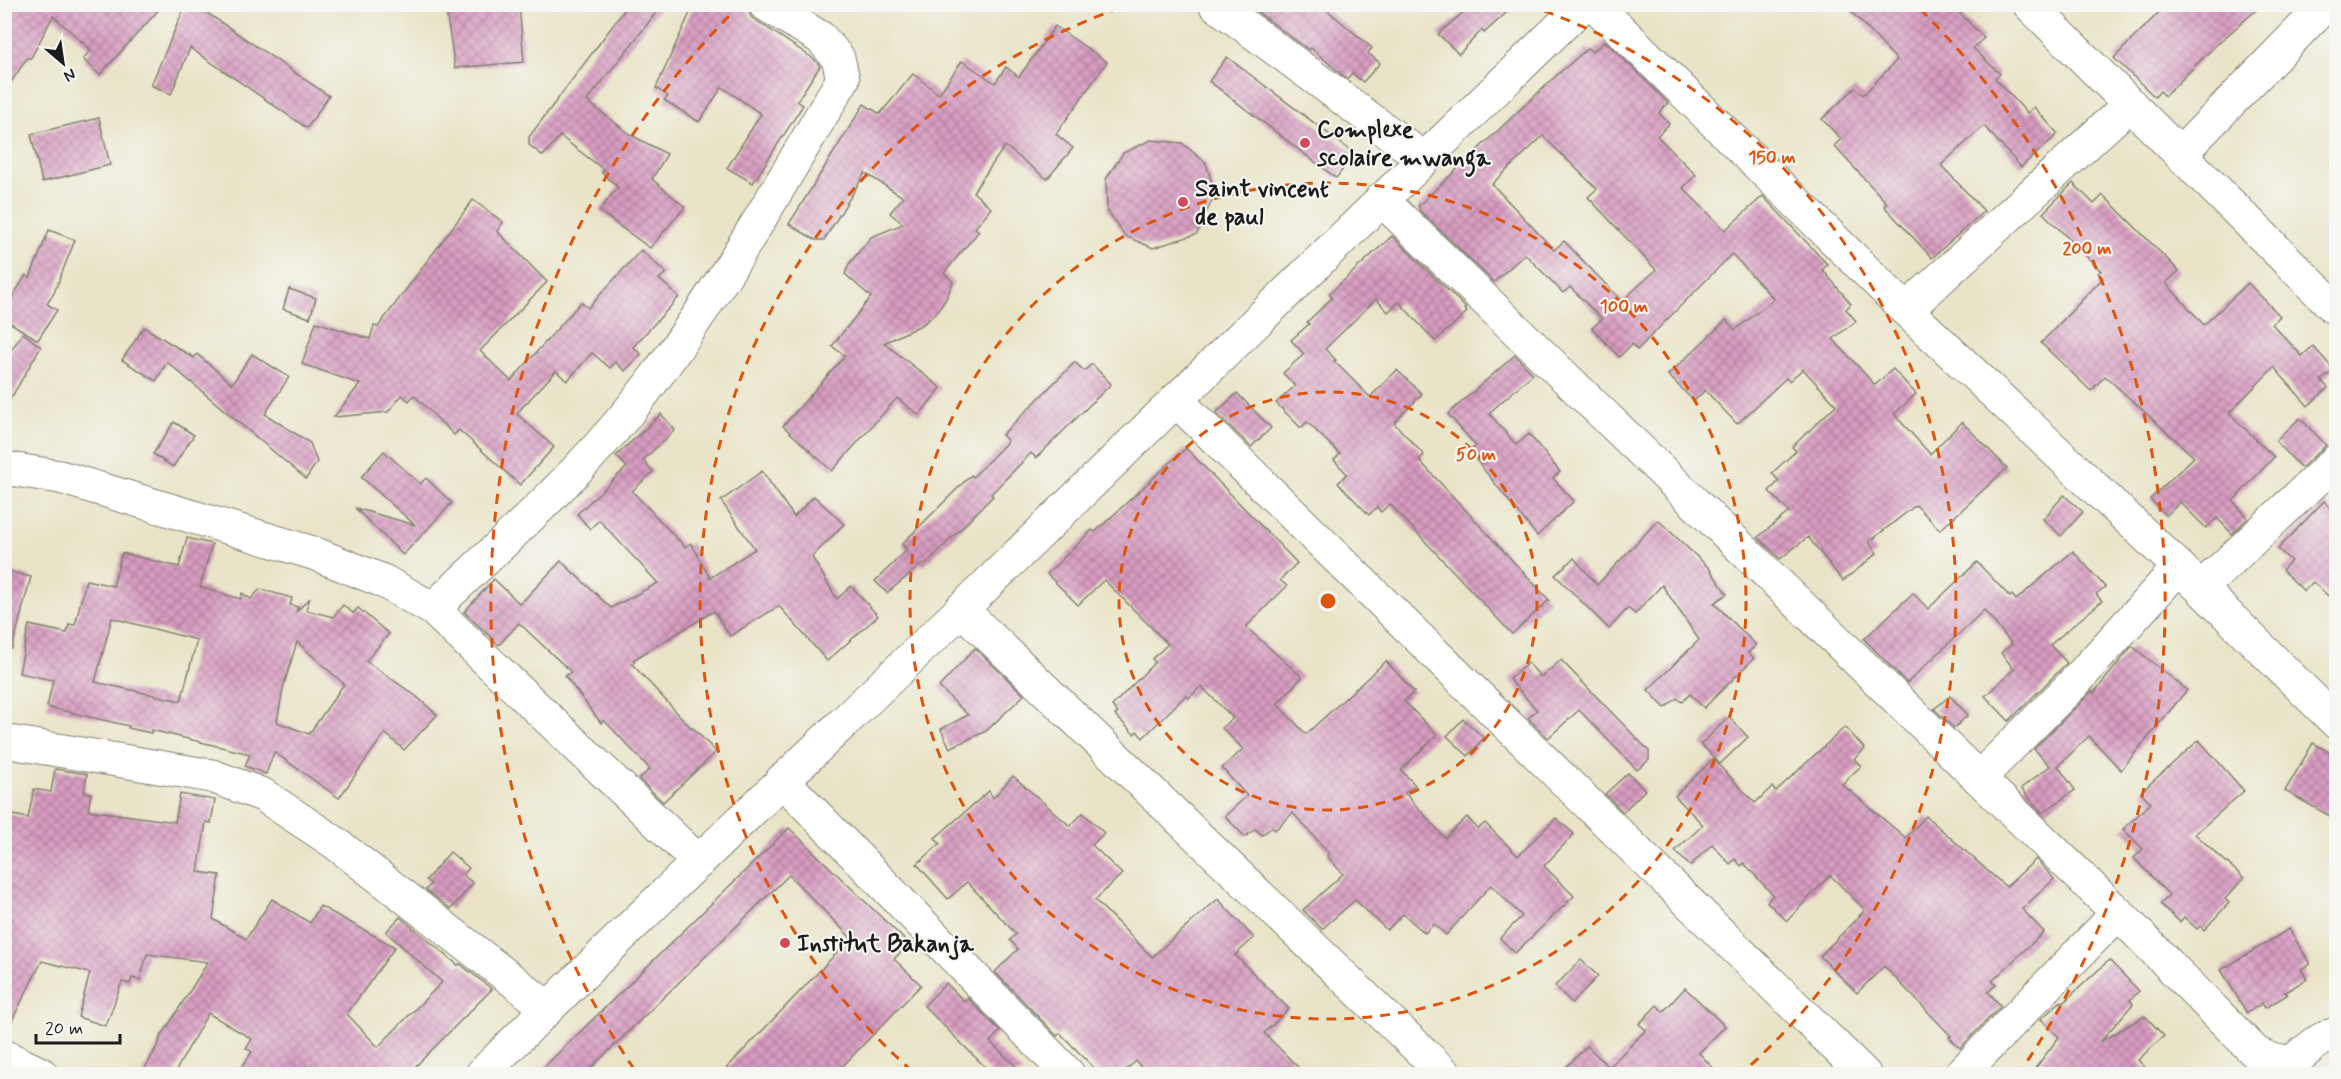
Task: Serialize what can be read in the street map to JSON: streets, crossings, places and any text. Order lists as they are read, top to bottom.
{
  "places": ["Complexe scolaire mwanga", "Saint vincent de paul", "Institut Bakanja"],
  "scale_bar": "20 m",
  "north": "bottom right",
  "rings": [
    "150 m",
    "200 m",
    "100 m",
    "50 m"
  ]
}
